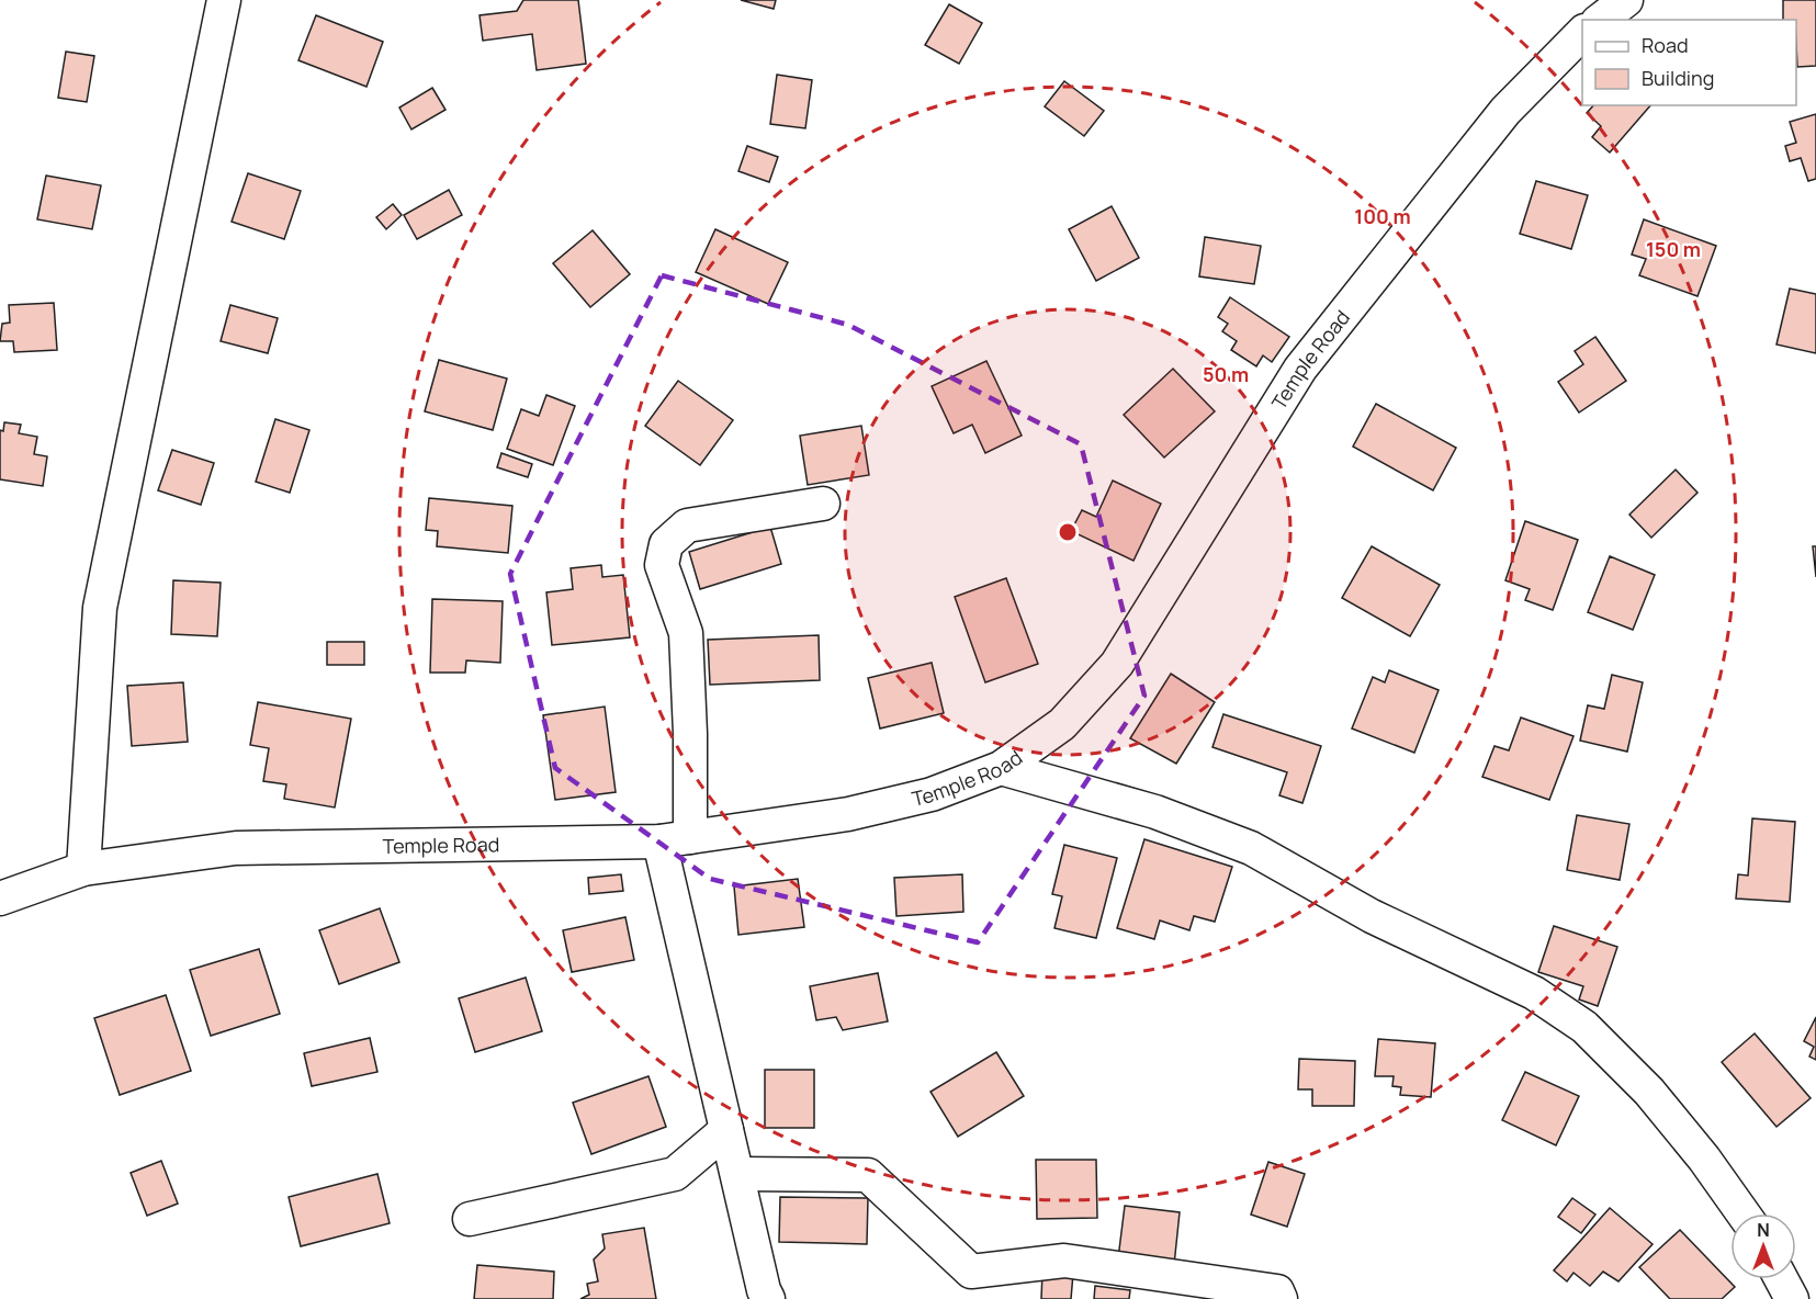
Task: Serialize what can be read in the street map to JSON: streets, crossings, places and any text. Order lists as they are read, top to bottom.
{
  "streets": {
    "street": ["Temple Road"]
  },
  "legend": ["Road", "Building"],
  "north": "top",
  "rings": ["100 m", "150 m", "50 m"]
}
